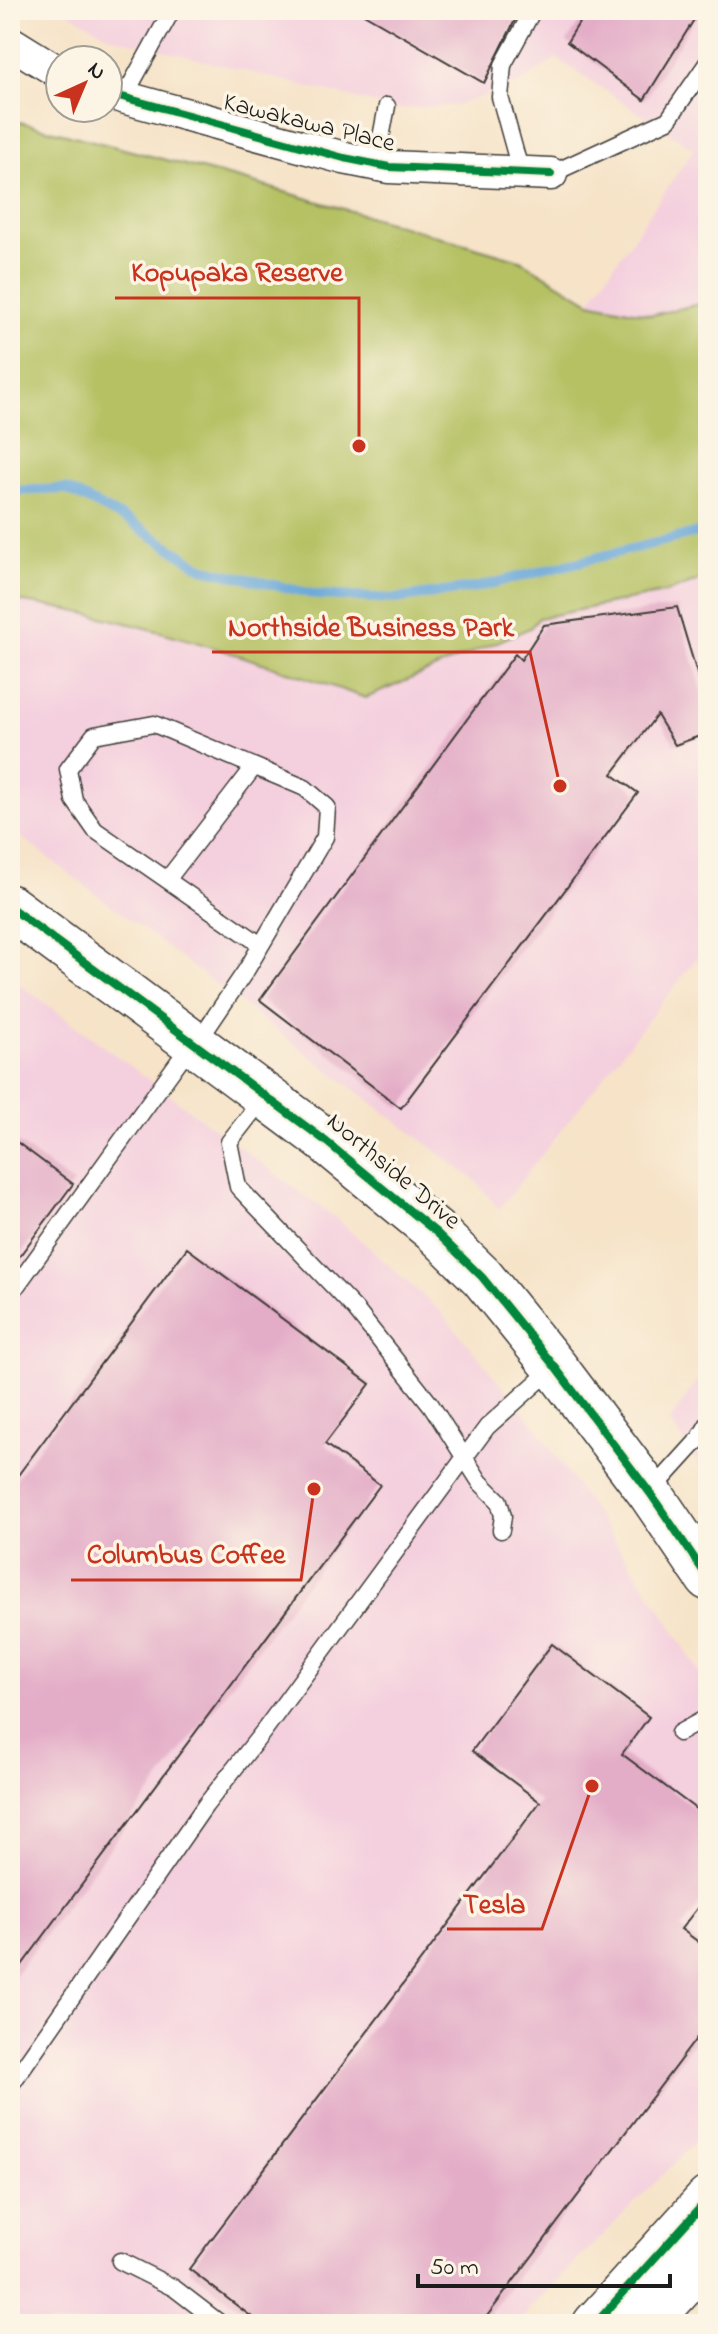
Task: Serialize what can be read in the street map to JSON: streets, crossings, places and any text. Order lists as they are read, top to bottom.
{
  "streets": {
    "street": ["Kawakawa Place", "Northside Drive"]
  },
  "places": [
    "Kopupaka Reserve",
    "Northside Business Park",
    "Columbus Coffee",
    "Tesla"
  ],
  "scale_bar": "50 m",
  "north": "top right"
}
